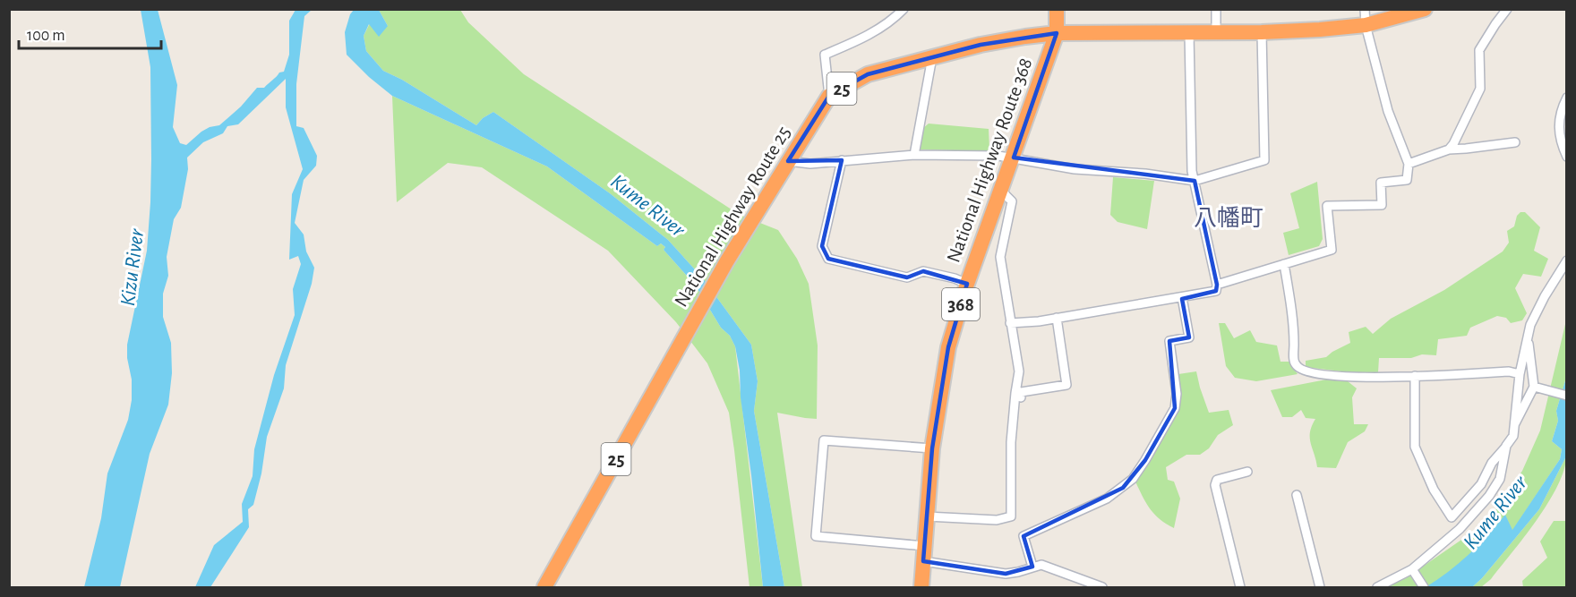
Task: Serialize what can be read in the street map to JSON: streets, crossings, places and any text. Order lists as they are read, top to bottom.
{
  "streets": {
    "highway": [
      "25",
      "National Highway Route 368",
      "National Highway Route 25",
      "368"
    ]
  },
  "crossings": [
    ["National Highway Route 368", "National Highway Route 25"]
  ],
  "districts": ["八幡町"],
  "water": ["Kume River", "Kizu River"],
  "scale_bar": "100 m"
}
